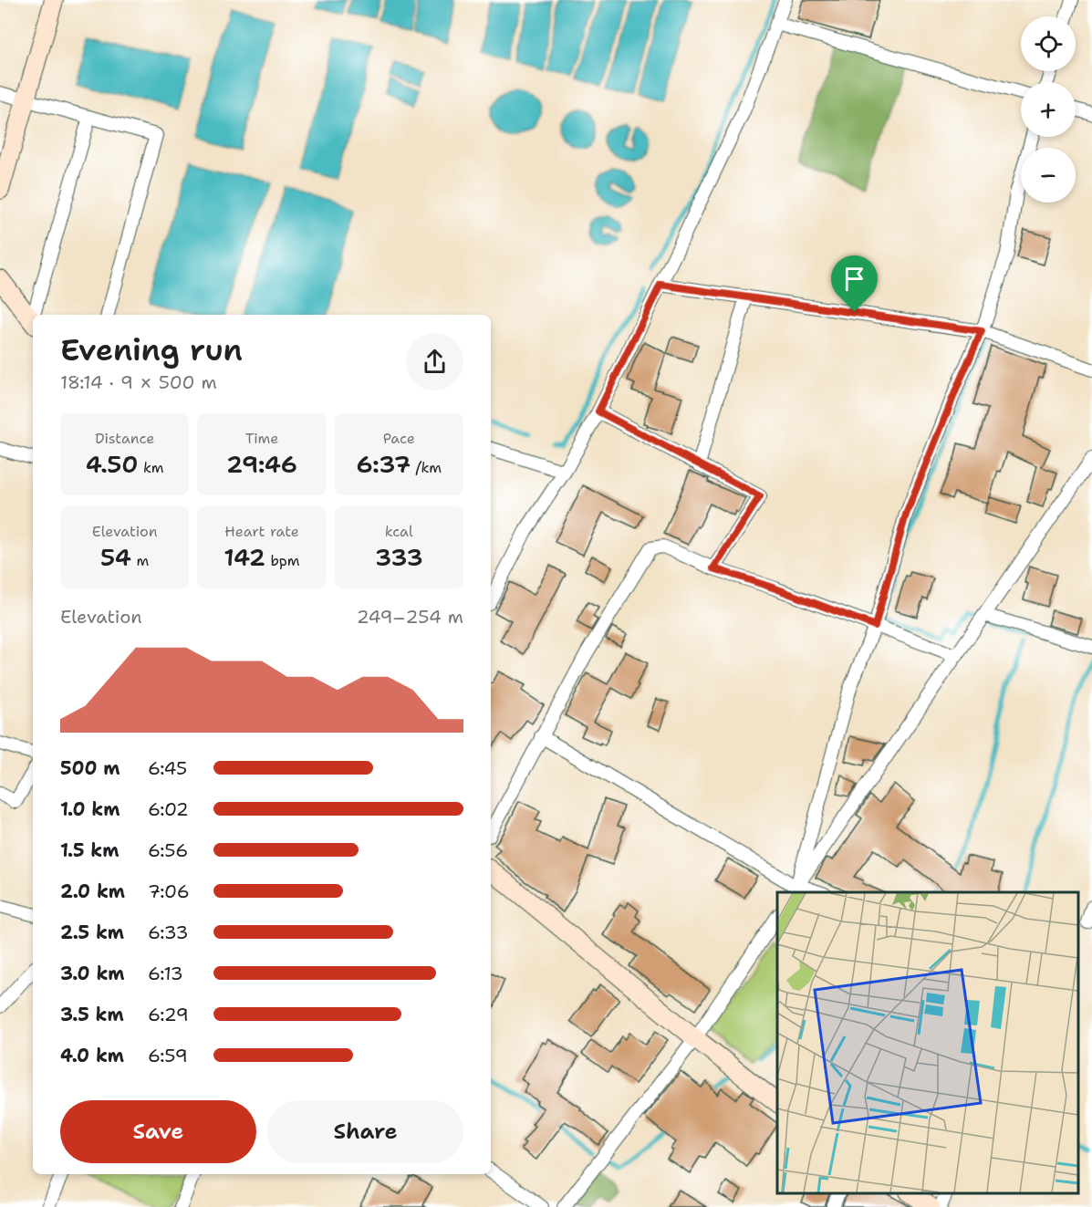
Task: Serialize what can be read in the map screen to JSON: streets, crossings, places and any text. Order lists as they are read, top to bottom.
{
  "page": {
    "map_buttons": ["+", "−"],
    "heading": ["Evening run", "18:14 · 9 × 500 m"],
    "stats": [
      ["Distance", "4.50 km"],
      ["Time", "29:46"],
      ["Pace", "6:37 /km"],
      ["Elevation", "54 m"],
      ["Heart rate", "142 bpm"],
      ["kcal", "333"]
    ],
    "chart": ["Elevation", "249–254 m"],
    "list": [
      {
        "name": "500 m",
        "note": "6:45"
      },
      {
        "name": "1.0 km",
        "note": "6:02"
      },
      {
        "name": "1.5 km",
        "note": "6:56"
      },
      {
        "name": "2.0 km",
        "note": "7:06"
      },
      {
        "name": "2.5 km",
        "note": "6:33"
      },
      {
        "name": "3.0 km",
        "note": "6:13"
      },
      {
        "name": "3.5 km",
        "note": "6:29"
      },
      {
        "name": "4.0 km",
        "note": "6:59"
      }
    ],
    "buttons": ["Save", "Share"]
  }
}
